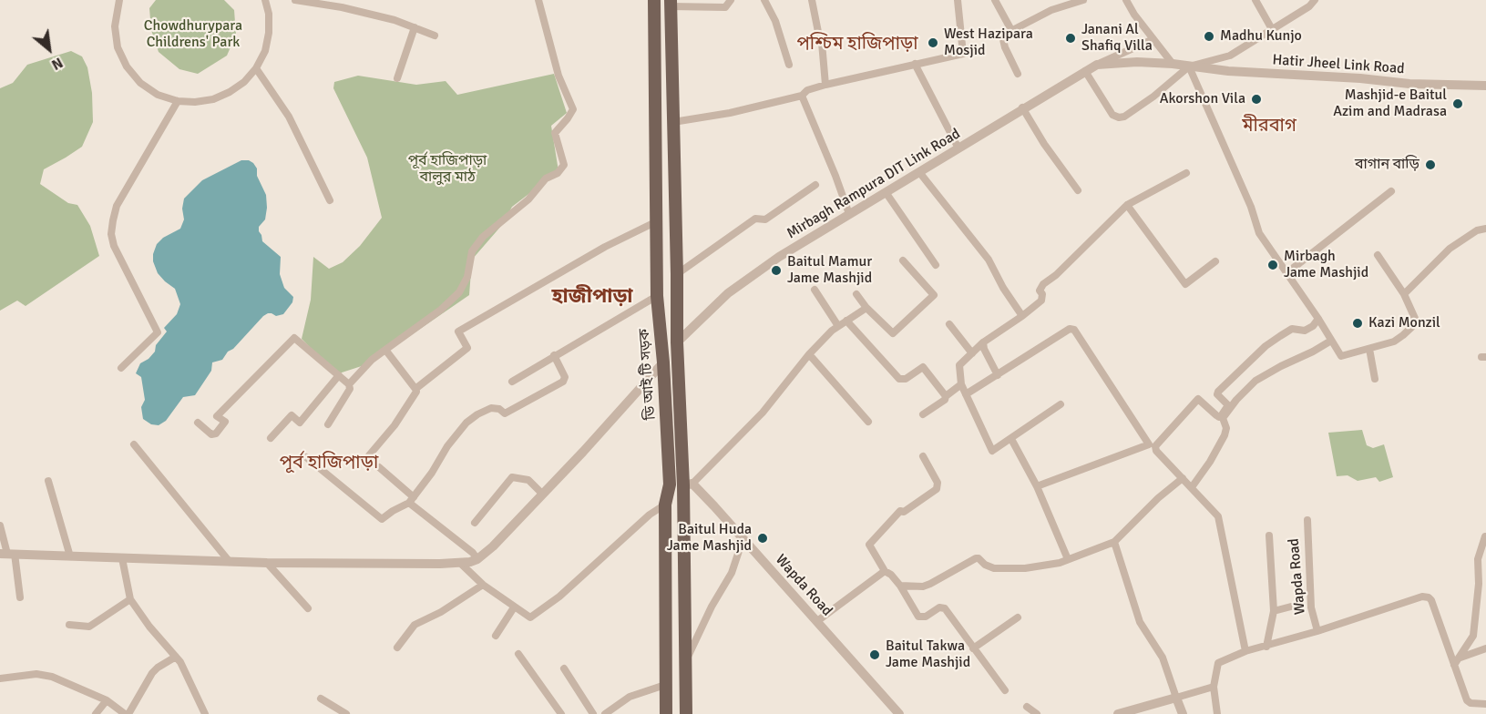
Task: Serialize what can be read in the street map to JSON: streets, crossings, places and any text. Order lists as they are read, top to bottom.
{
  "streets": {
    "main road": ["ডি আই টি সড়ক"],
    "street": ["Hatir Jheel Link Road", "Mirbagh Rampura DIT Link Road", "Wapda Road"]
  },
  "crossings": [
    ["Hatir Jheel Link Road", "Mirbagh Rampura DIT Link Road"],
    ["Mirbagh Rampura DIT Link Road", "ডি আই টি সড়ক"],
    ["ডি আই টি সড়ক", "Wapda Road"]
  ],
  "districts": [
    "পশ্চিম হাজিপাড়া",
    "মীরবাগ",
    "হাজীপাড়া",
    "পূর্ব হাজিপাড়া"
  ],
  "parks": ["Chowdhurypara Childrens' Park", "পূর্ব হাজিপাড়া বালুর মাঠ"],
  "places": [
    "Madhu Kunjo",
    "Janani Al Shafiq Villa",
    "West Hazipara Mosjid",
    "Akorshon Vila",
    "Mashjid-e Baitul Azim and Madrasa",
    "বাগান বাড়ি",
    "Mirbagh Jame Mashjid",
    "Baitul Mamur Jame Mashjid",
    "Kazi Monzil",
    "Baitul Huda Jame Mashjid",
    "Baitul Takwa Jame Mashjid"
  ],
  "north": "bottom right"
}
